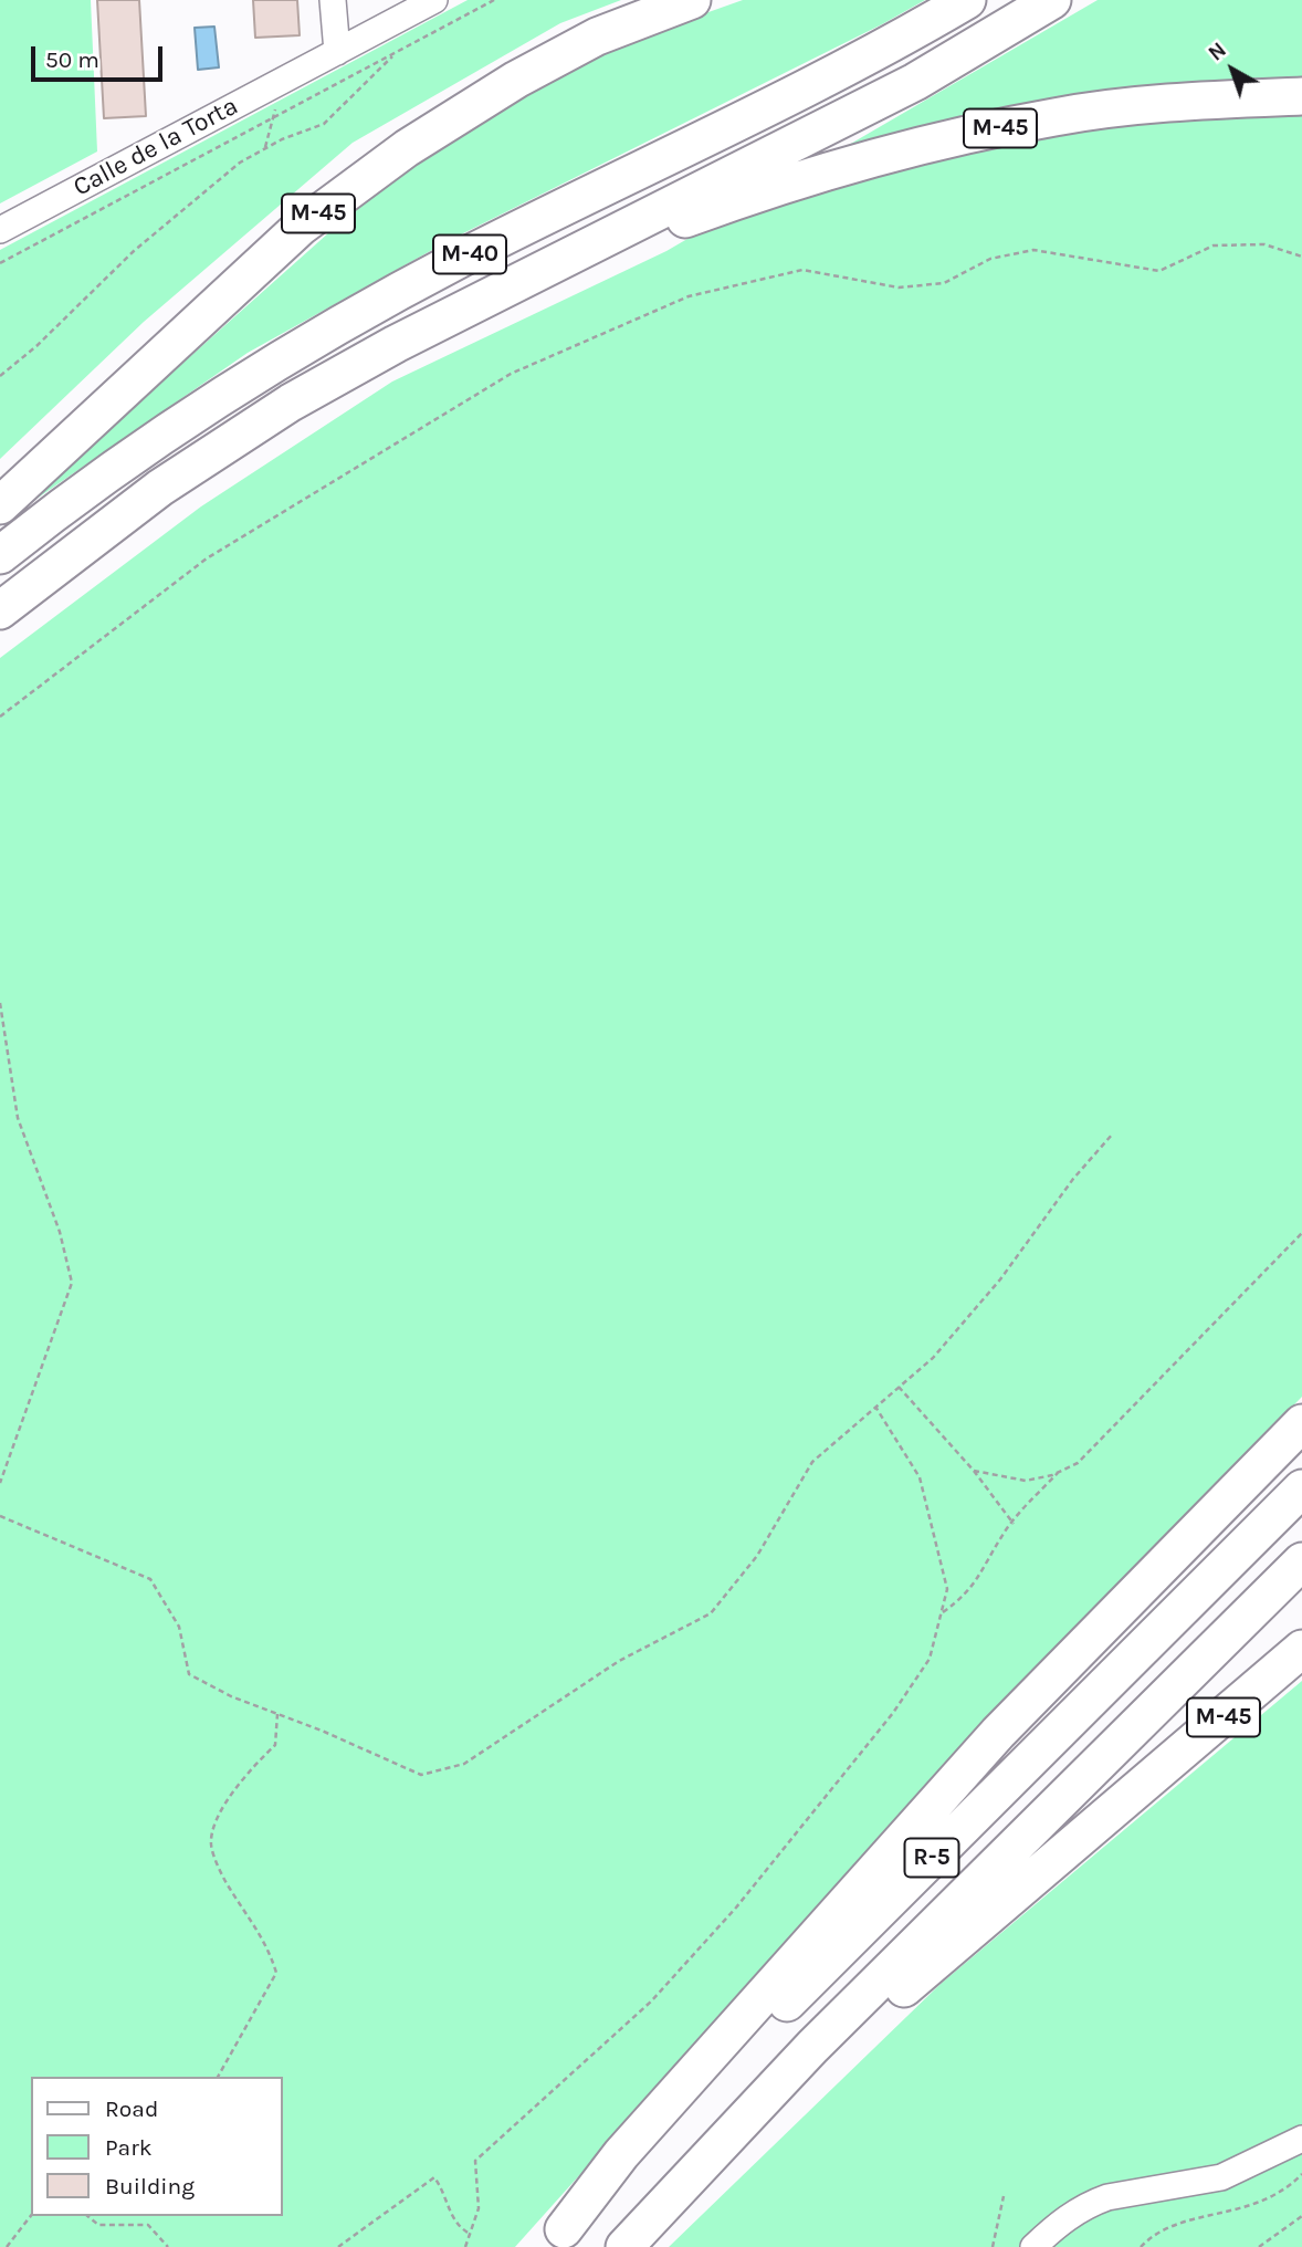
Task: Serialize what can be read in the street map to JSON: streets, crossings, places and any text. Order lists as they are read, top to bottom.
{
  "streets": {
    "highway": ["M-45", "M-40", "R-5"],
    "street": ["Calle de la Torta"]
  },
  "crossings": [
    ["M-45", "M-40"]
  ],
  "legend": ["Road", "Park", "Building"],
  "scale_bar": "50 m",
  "north": "top left"
}
